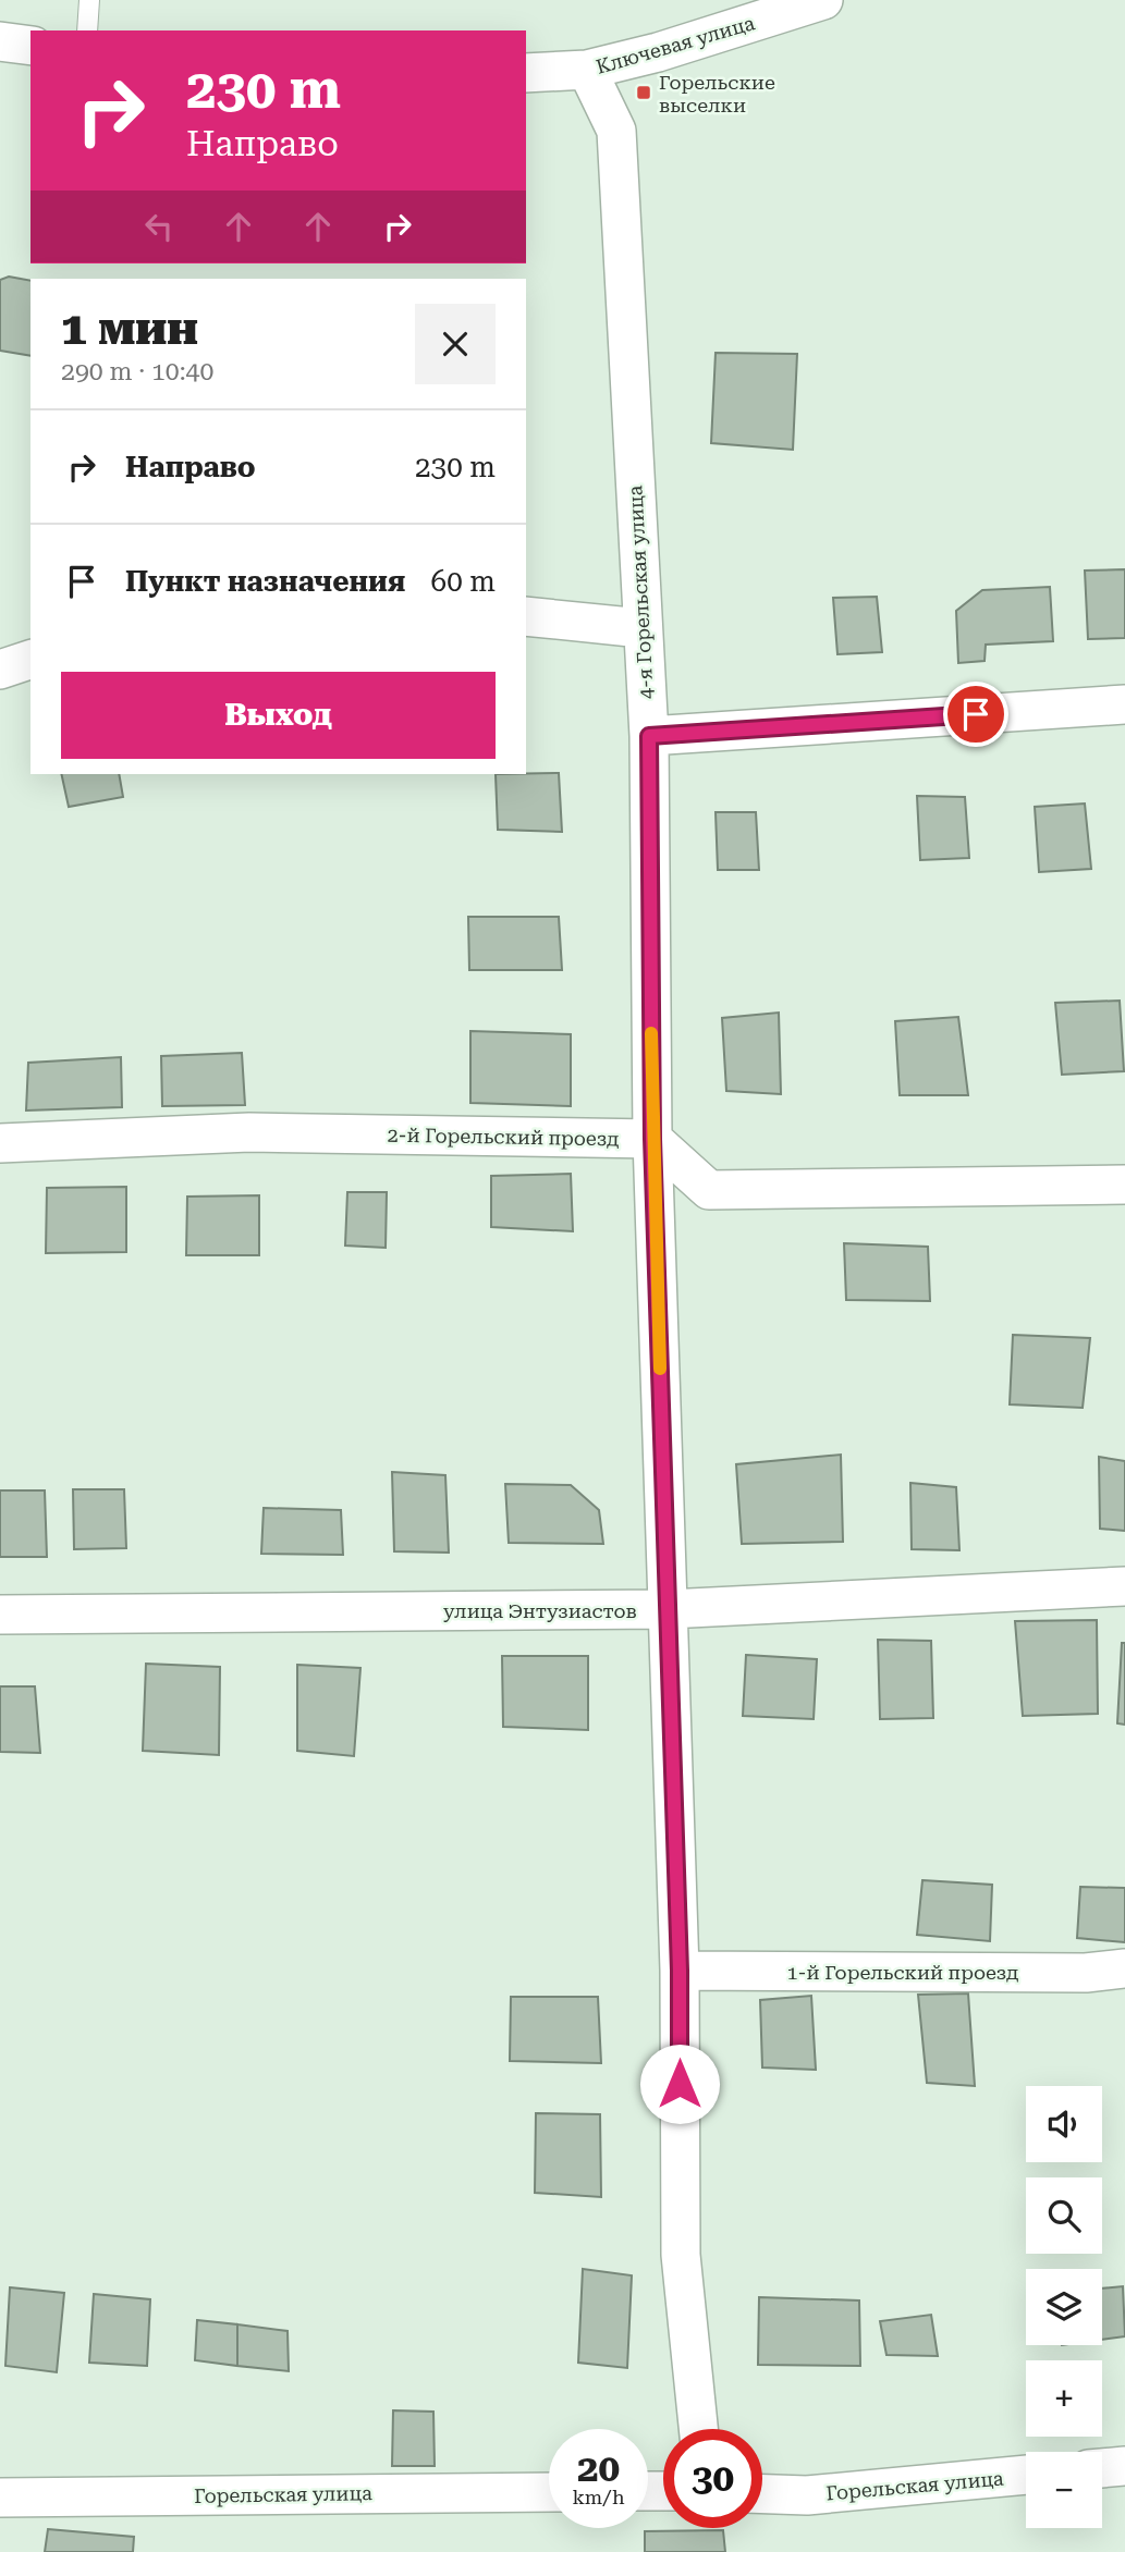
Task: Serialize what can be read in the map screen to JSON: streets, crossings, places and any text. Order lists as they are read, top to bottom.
{
  "streets": {
    "street": [
      "Ключевая улица",
      "4-я Горельская улица",
      "2-й Горельский проезд",
      "улица Энтузиастов",
      "1-й Горельский проезд",
      "Горельская улица"
    ]
  },
  "crossings": [
    ["Ключевая улица", "4-я Горельская улица"],
    ["4-я Горельская улица", "2-й Горельский проезд"],
    ["4-я Горельская улица", "улица Энтузиастов"],
    ["4-я Горельская улица", "1-й Горельский проезд"]
  ],
  "places": {
    "transit": ["Горельские выселки"]
  },
  "page": {
    "turn": ["230 m", "Направо"],
    "heading": ["1 мин", "290 m · 10:40"],
    "list": [
      {
        "name": "Направо",
        "value": "230 m"
      },
      {
        "name": "Пункт назначения",
        "value": "60 m"
      }
    ],
    "buttons": "Выход",
    "map_buttons": ["+", "−"],
    "speed": "20 km/h",
    "limit": "30"
  }
}
